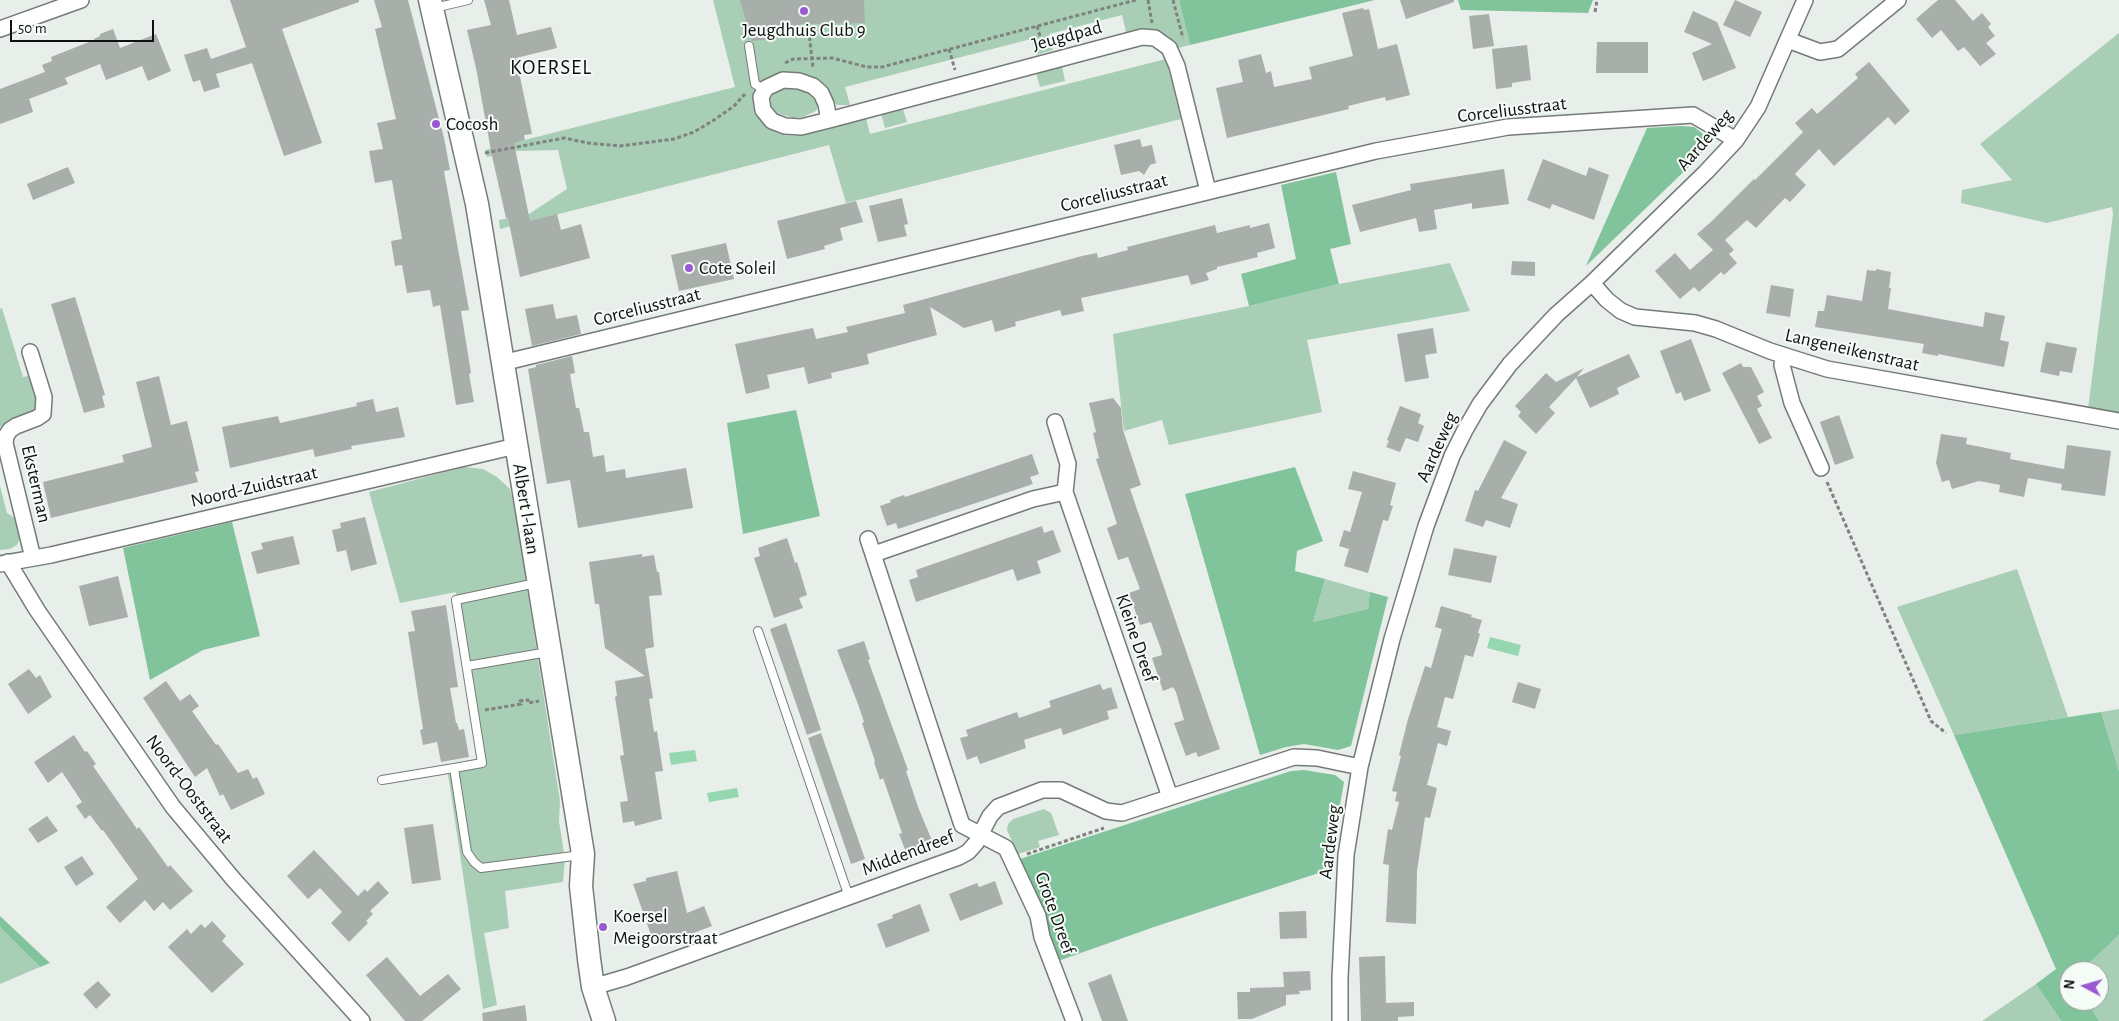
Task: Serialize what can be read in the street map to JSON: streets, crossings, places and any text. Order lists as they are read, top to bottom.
{
  "streets": {
    "street": [
      "Jeugdpad",
      "Corceliusstraat",
      "Aardeweg",
      "Langeneikenstraat",
      "Eksterman",
      "Noord-Zuidstraat",
      "Albert I-laan",
      "Kleine Dreef",
      "Noord-Ooststraat",
      "Middendreef",
      "Grote Dreef"
    ]
  },
  "crossings": [
    ["Jeugdpad", "Corceliusstraat"],
    ["Corceliusstraat", "Aardeweg"],
    ["Corceliusstraat", "Albert I-laan"],
    ["Aardeweg", "Langeneikenstraat"],
    ["Eksterman", "Noord-Zuidstraat"],
    ["Noord-Zuidstraat", "Albert I-laan"],
    ["Noord-Zuidstraat", "Noord-Ooststraat"],
    ["Albert I-laan", "Middendreef"],
    ["Middendreef", "Grote Dreef"]
  ],
  "districts": ["KOERSEL"],
  "places": [
    "Jeugdhuis Club 9",
    "Cocosh",
    "Cote Soleil",
    "Koersel Meigoorstraat"
  ],
  "scale_bar": "50 m",
  "north": "left"
}
